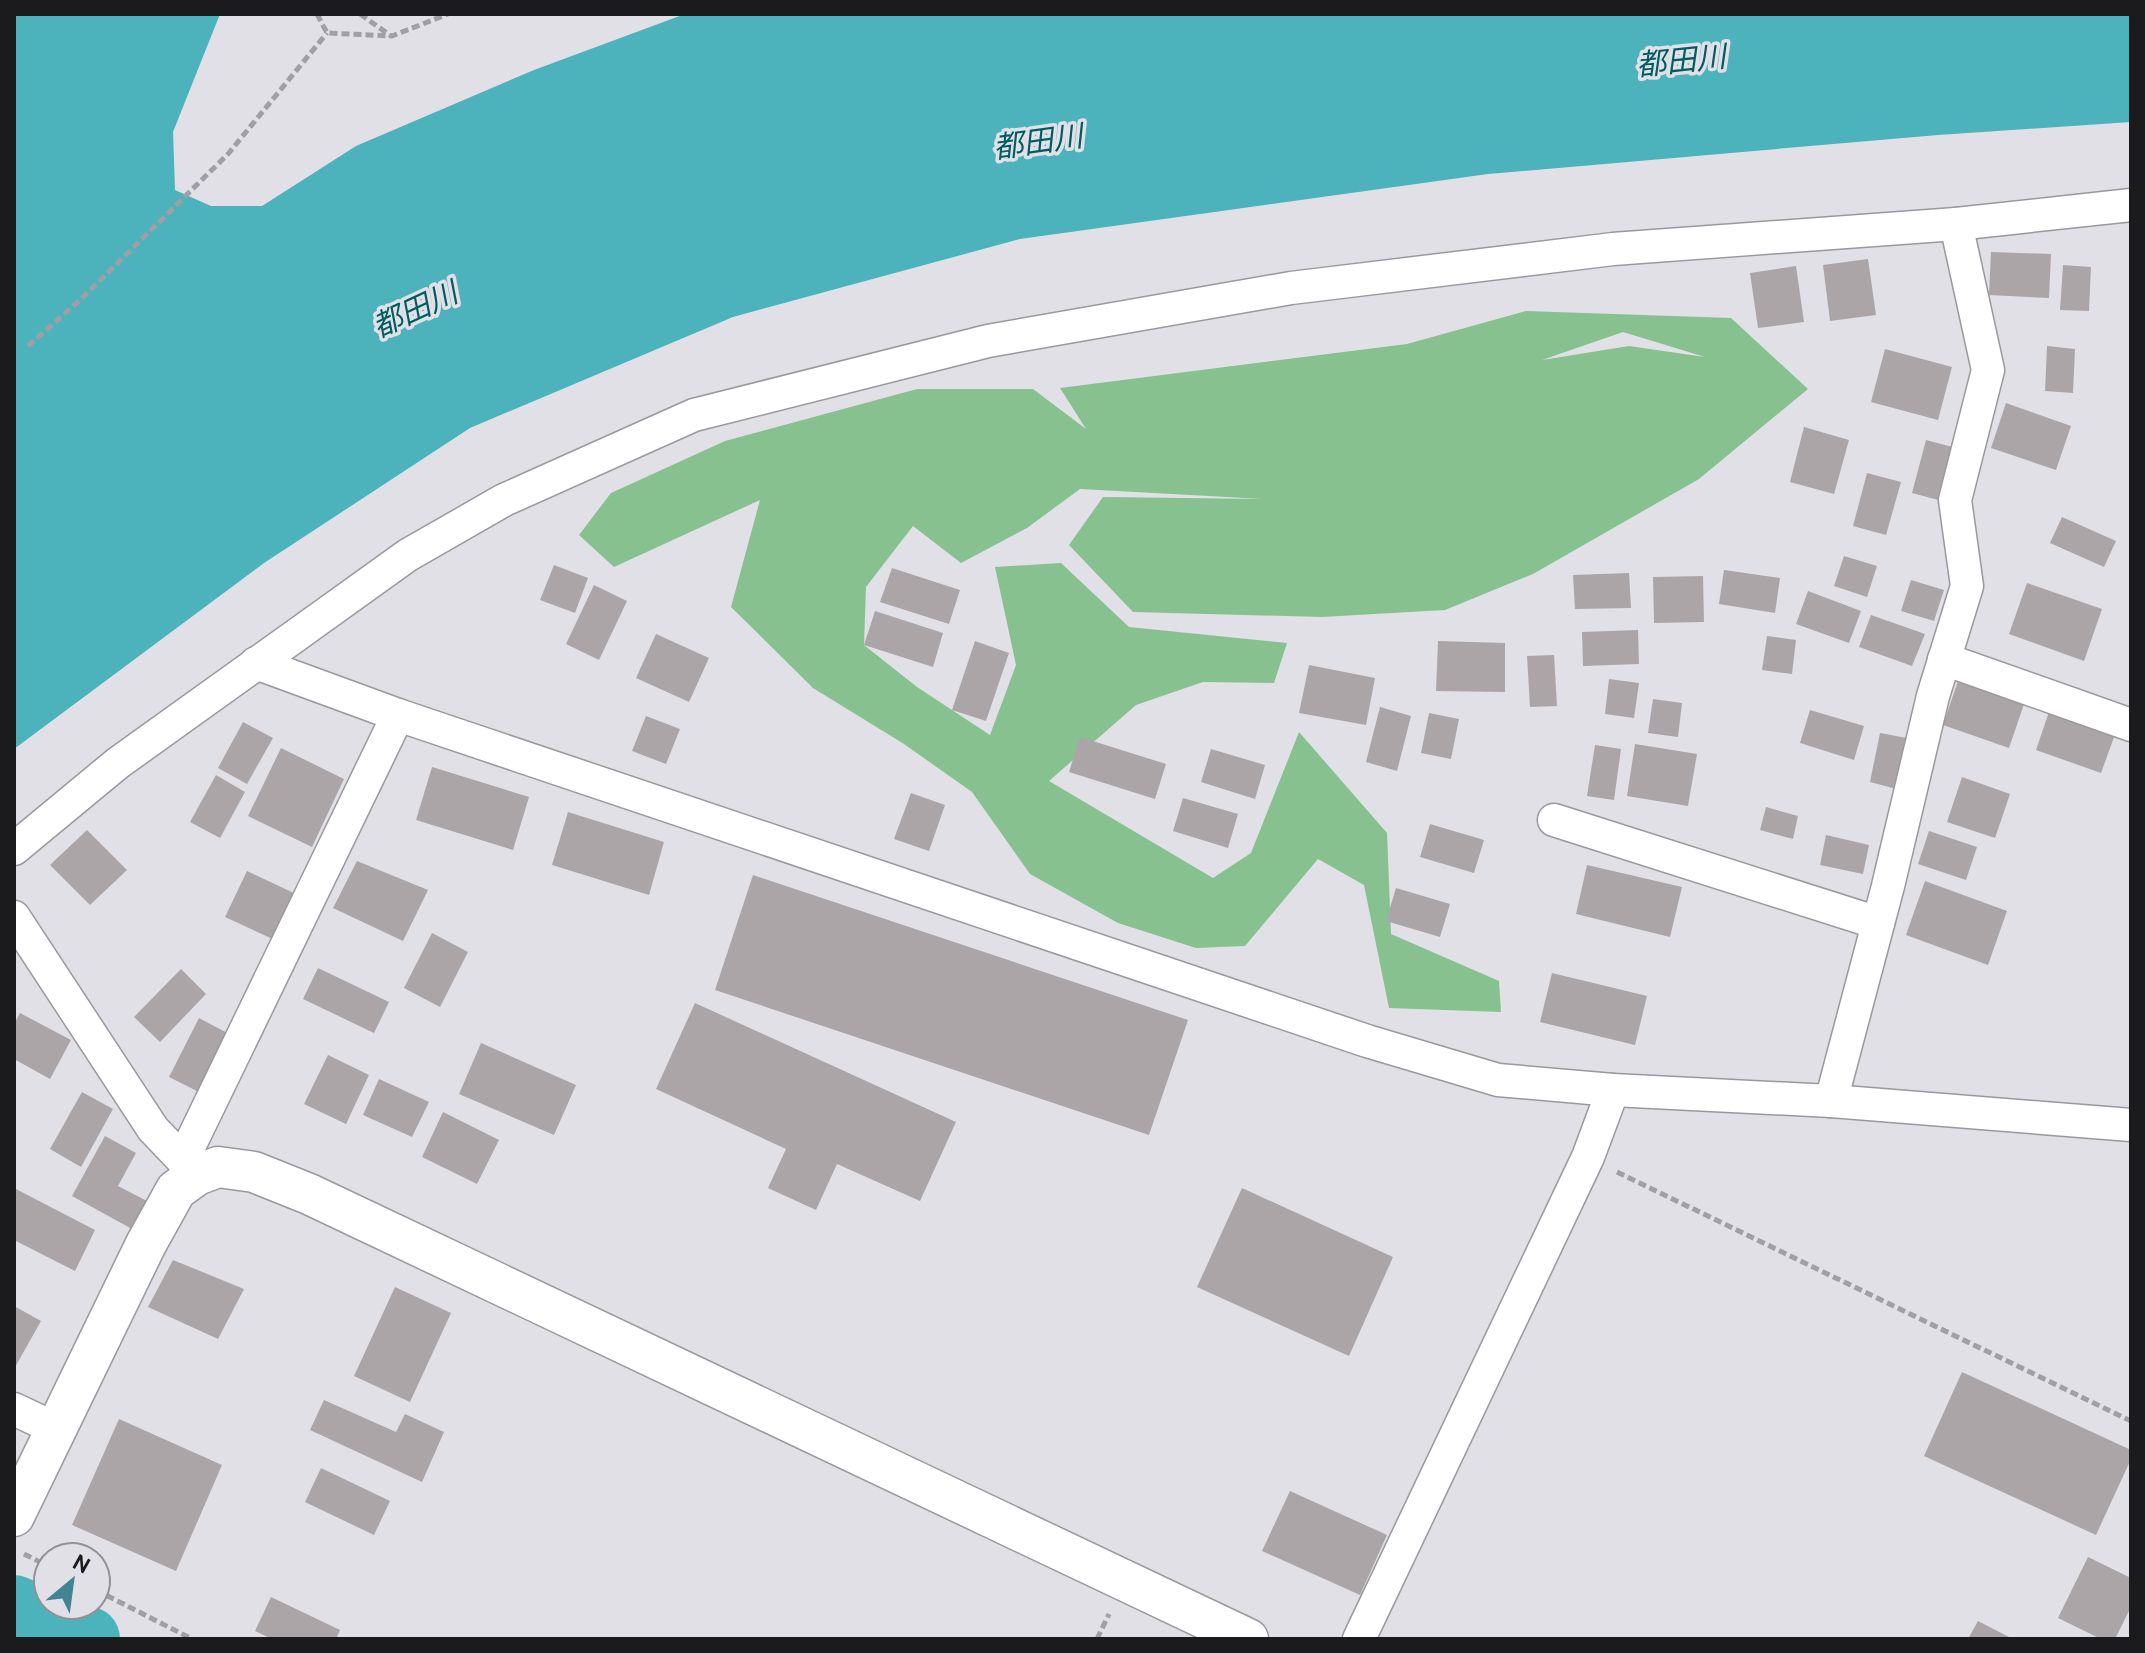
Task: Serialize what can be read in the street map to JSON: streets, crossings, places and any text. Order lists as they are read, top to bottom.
{
  "water": ["都田川"],
  "north": "top right"
}
